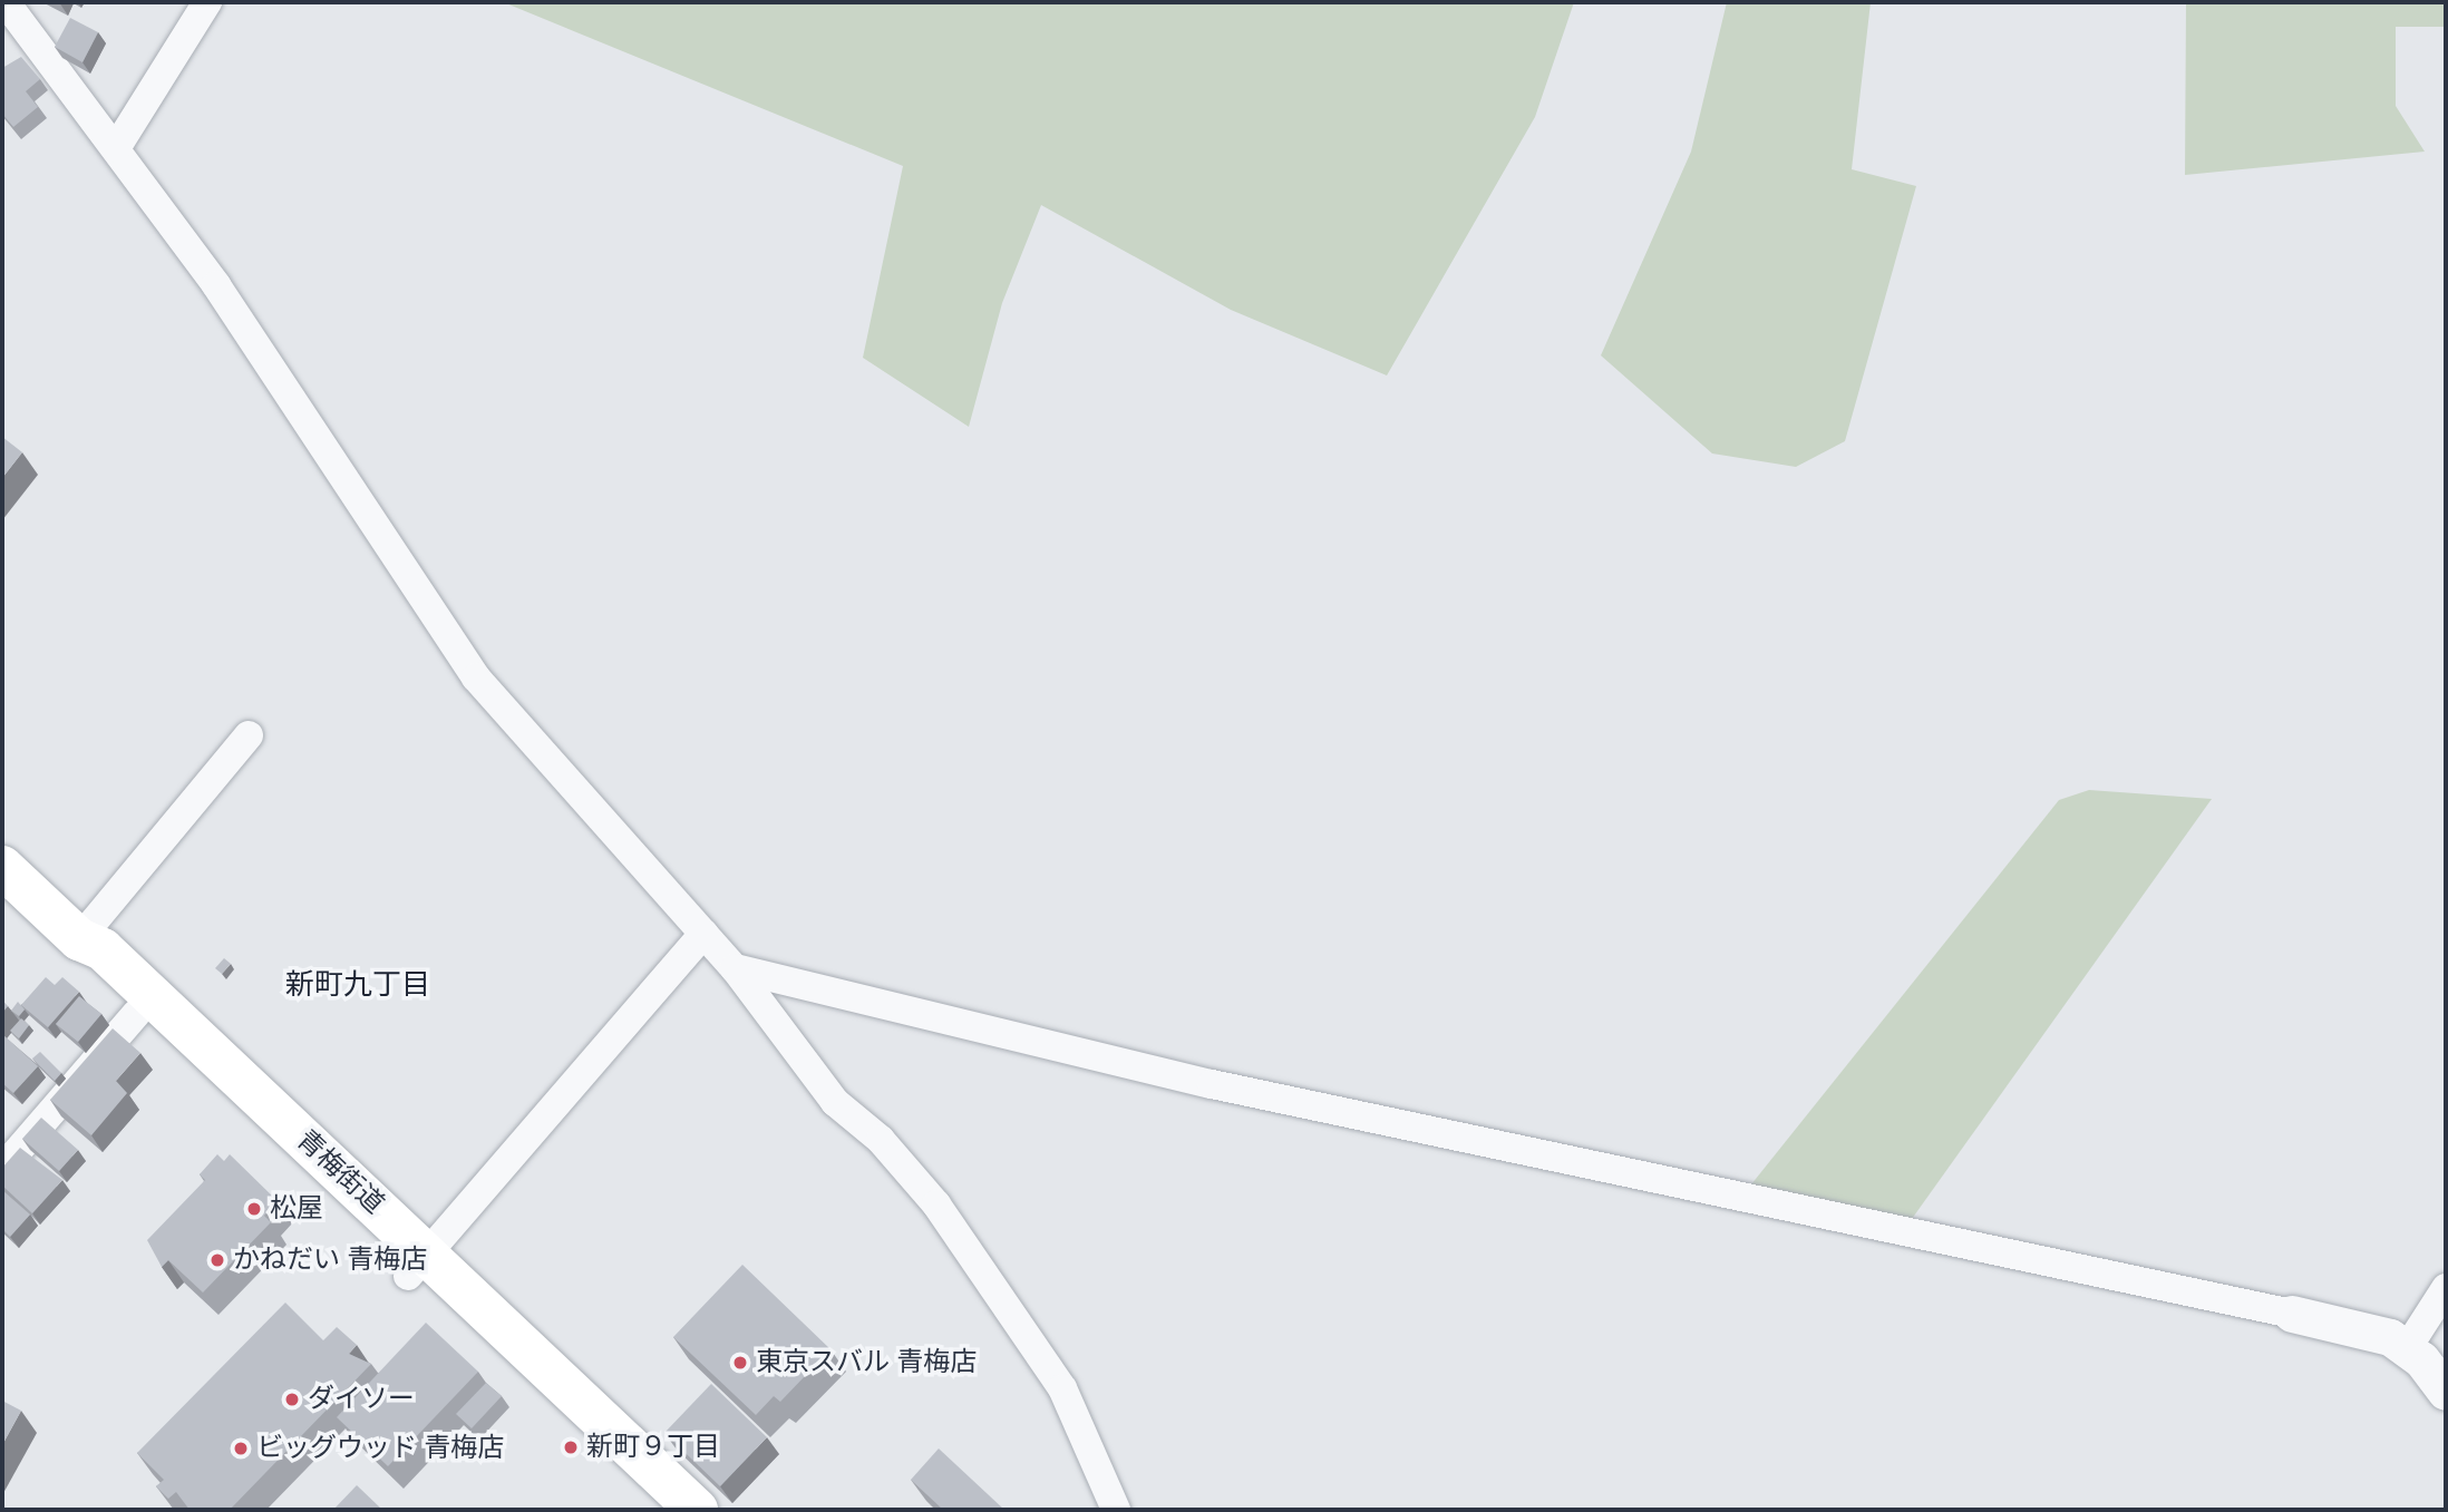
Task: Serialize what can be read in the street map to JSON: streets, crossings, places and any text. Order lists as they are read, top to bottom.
{
  "streets": {
    "main road": ["青梅街道"]
  },
  "districts": ["新町九丁目"],
  "places": [
    "松屋",
    "かねだい 青梅店",
    "東京スバル 青梅店",
    "ダイソー",
    "新町９丁目",
    "ビッグウッド 青梅店"
  ]
}
